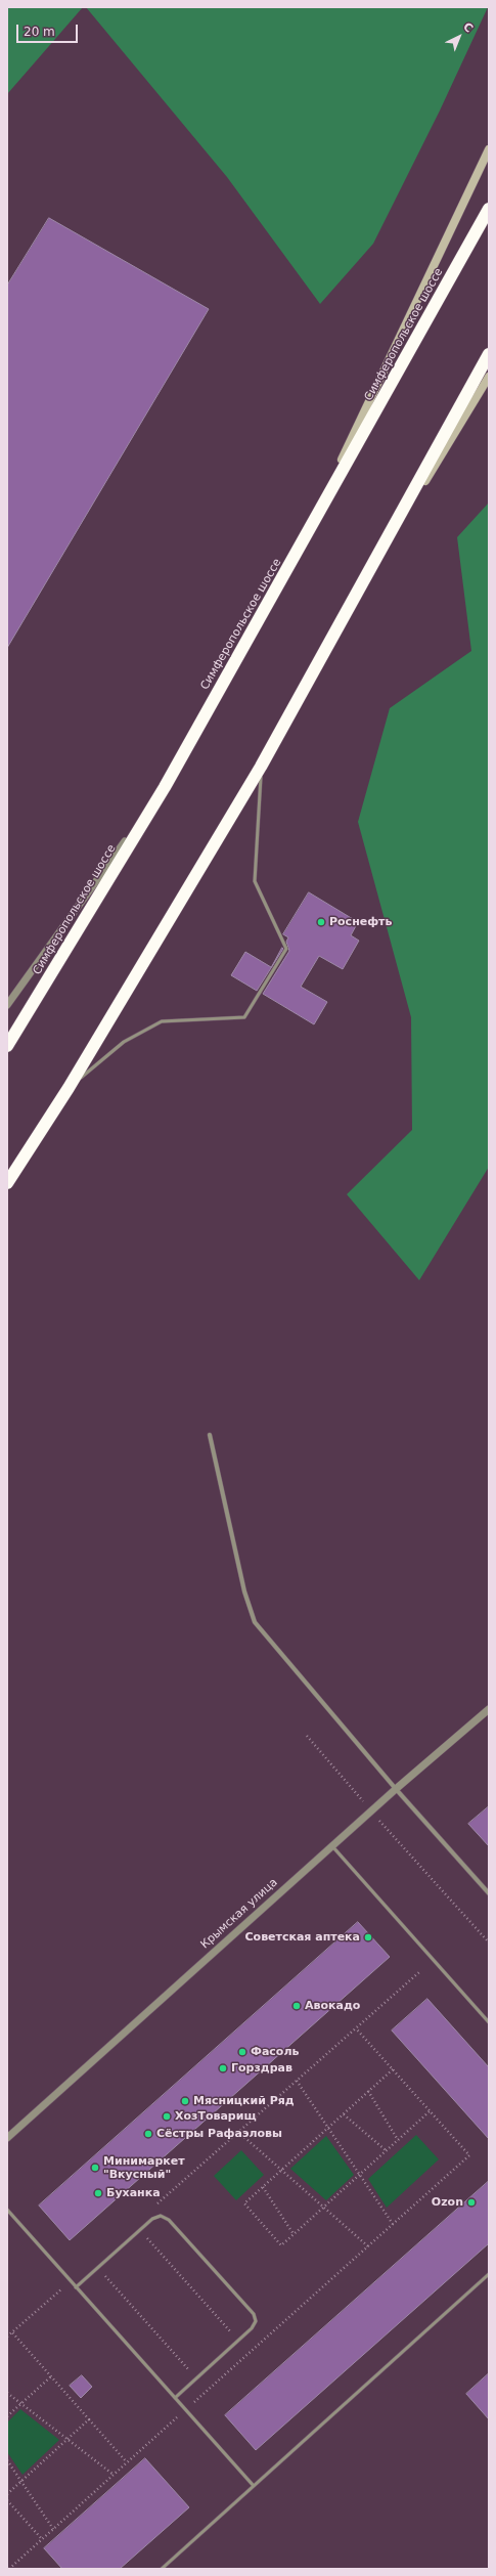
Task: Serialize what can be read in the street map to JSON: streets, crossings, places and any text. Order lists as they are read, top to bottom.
{
  "streets": {
    "highway": ["Симферопольское шоссе"],
    "street": ["Крымская улица"]
  },
  "places": [
    "Роснефть",
    "Советская аптека",
    "Авокадо",
    "Фасоль",
    "Горздрав",
    "Мясницкий Ряд",
    "ХозТоварищ",
    "Сёстры Рафаэловы",
    "Минимаркет \"Вкусный\"",
    "Буханка",
    "Ozon"
  ],
  "scale_bar": "20 m",
  "north": "top right"
}
